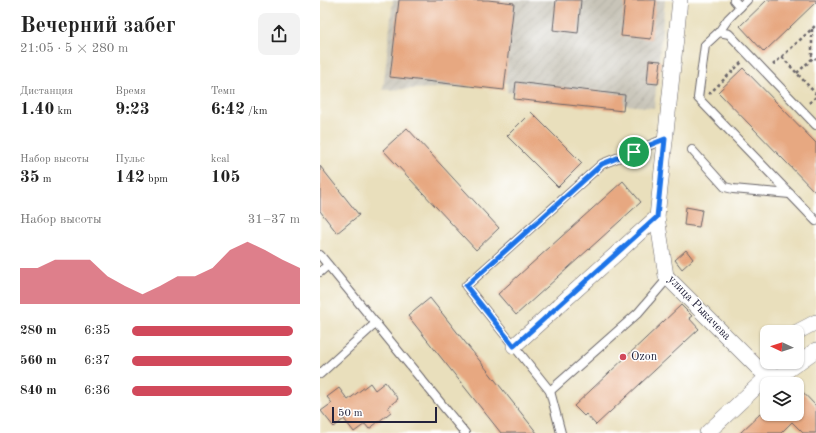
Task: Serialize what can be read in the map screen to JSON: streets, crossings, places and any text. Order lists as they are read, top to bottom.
{
  "streets": {
    "street": ["улица Рыкачева"]
  },
  "places": ["Ozon"],
  "scale_bar": "50 m",
  "north": "left",
  "page": {
    "heading": ["Вечерний забег", "21:05 · 5 × 280 m"],
    "stats": [
      ["Дистанция", "1.40 km"],
      ["Время", "9:23"],
      ["Темп", "6:42 /km"],
      ["Набор высоты", "35 m"],
      ["Пульс", "142 bpm"],
      ["kcal", "105"]
    ],
    "chart": ["Набор высоты", "31–37 m"],
    "list": [
      {
        "name": "280 m",
        "note": "6:35"
      },
      {
        "name": "560 m",
        "note": "6:37"
      },
      {
        "name": "840 m",
        "note": "6:36"
      }
    ],
    "scale": "50 m"
  }
}
